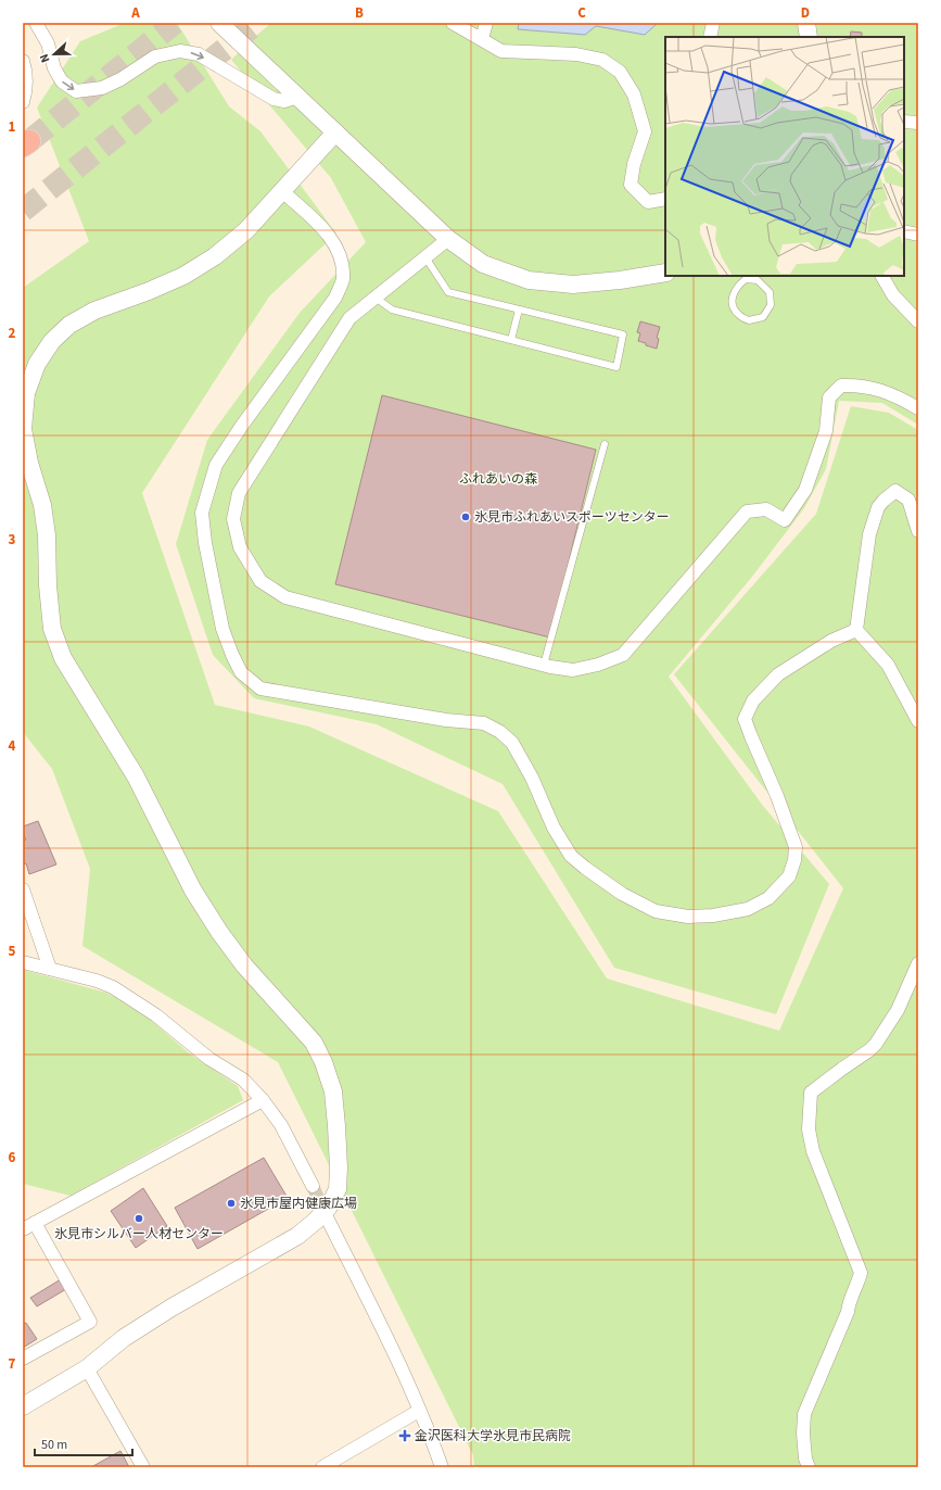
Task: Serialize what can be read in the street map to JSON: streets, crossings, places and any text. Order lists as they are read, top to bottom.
{
  "parks": ["ふれあいの森"],
  "places": {
    "other": ["氷見市ふれあいスポーツセンター", "氷見市屋内健康広場", "氷見市シルバー人材センター"],
    "health": ["金沢医科大学氷見市民病院"]
  },
  "scale_bar": "50 m",
  "north": "left",
  "grid": {
    "columns": [
      "A",
      "B",
      "C",
      "D"
    ],
    "rows": [
      "1",
      "2",
      "3",
      "4",
      "5",
      "6",
      "7"
    ]
  }
}
